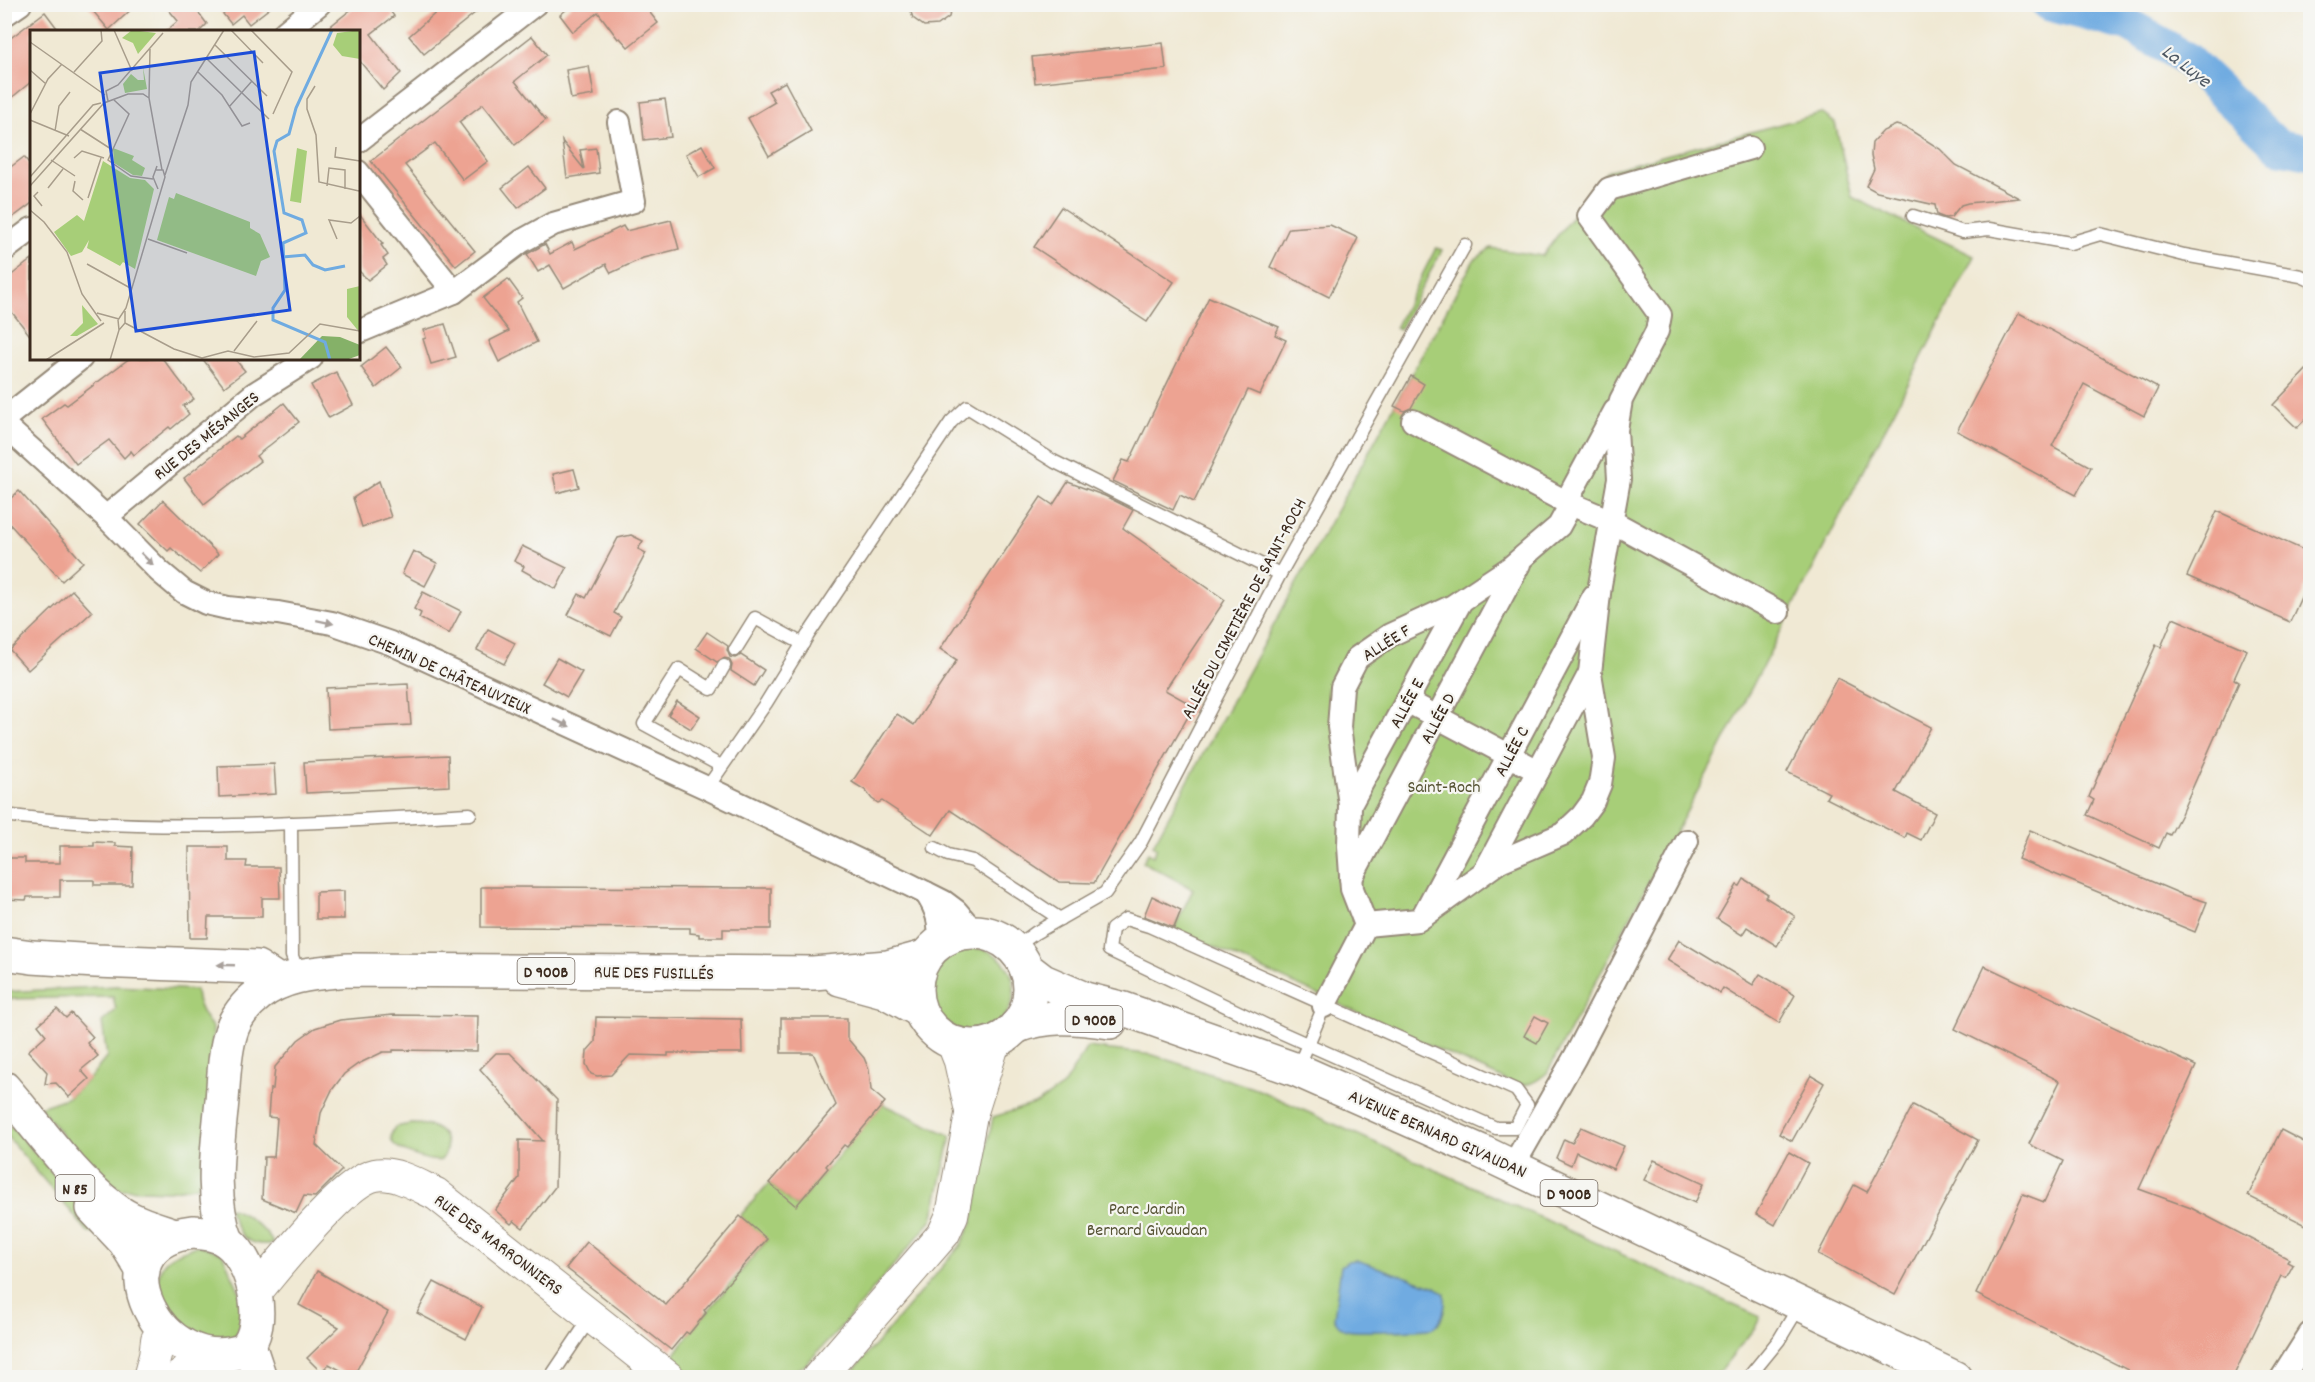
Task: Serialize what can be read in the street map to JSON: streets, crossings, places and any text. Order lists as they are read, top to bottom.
{
  "streets": {
    "main road": [
      "D 900B",
      "RUE DES FUSILLÉS",
      "AVENUE BERNARD GIVAUDAN",
      "N 85"
    ],
    "street": [
      "RUE DES MÉSANGES",
      "ALLÉE F",
      "CHEMIN DE CHÂTEAUVIEUX",
      "ALLÉE E",
      "ALLÉE D",
      "ALLÉE C",
      "RUE DES MARRONNIERS"
    ],
    "lane": ["ALLÉE DU CIMETIÈRE DE SAINT-ROCH"]
  },
  "crossings": [
    ["RUE DES MÉSANGES", "CHEMIN DE CHÂTEAUVIEUX"],
    ["ALLÉE DU CIMETIÈRE DE SAINT-ROCH", "CHEMIN DE CHÂTEAUVIEUX"],
    ["ALLÉE DU CIMETIÈRE DE SAINT-ROCH", "D 900B"],
    ["ALLÉE DU CIMETIÈRE DE SAINT-ROCH", "RUE DES FUSILLÉS"],
    ["ALLÉE F", "ALLÉE E"],
    ["ALLÉE F", "ALLÉE D"],
    ["CHEMIN DE CHÂTEAUVIEUX", "D 900B"],
    ["CHEMIN DE CHÂTEAUVIEUX", "RUE DES FUSILLÉS"],
    ["D 900B", "RUE DES FUSILLÉS"],
    ["D 900B", "AVENUE BERNARD GIVAUDAN"],
    ["N 85", "RUE DES MARRONNIERS"]
  ],
  "one_way": ["CHEMIN DE CHÂTEAUVIEUX"],
  "water": ["La Luye"],
  "parks": ["Saint-Roch", "Parc Jardin Bernard Givaudan"]
}
